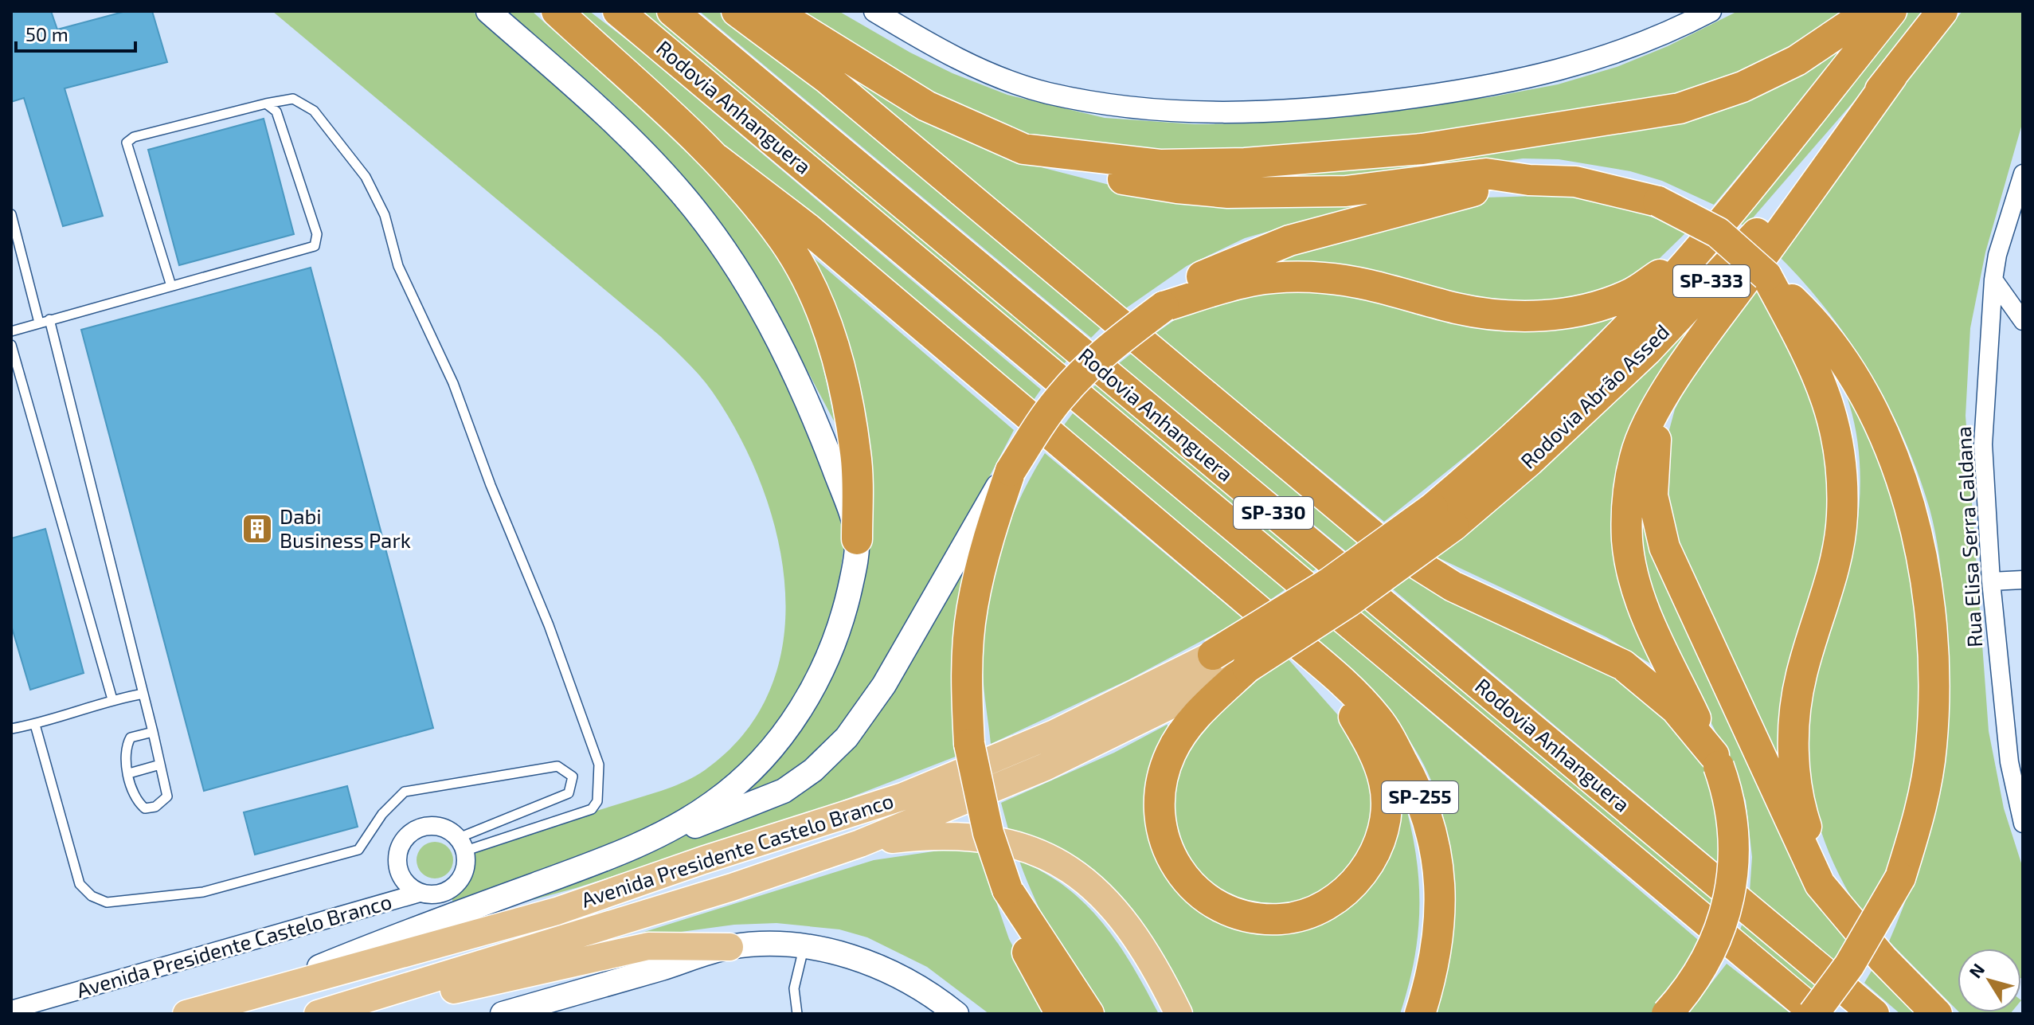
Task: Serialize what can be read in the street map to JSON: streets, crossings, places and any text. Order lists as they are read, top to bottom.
{
  "streets": {
    "highway": [
      "Rodovia Anhanguera",
      "SP-333",
      "Rodovia Abrão Assed",
      "SP-330",
      "SP-255"
    ],
    "main road": ["Avenida Presidente Castelo Branco"],
    "street": ["Rua Elisa Serra Caldana"]
  },
  "crossings": [
    ["Rodovia Abrão Assed", "SP-255"],
    ["Rodovia Abrão Assed", "Avenida Presidente Castelo Branco"]
  ],
  "places": {
    "building": ["Dabi Business Park"]
  },
  "scale_bar": "50 m",
  "north": "top left"
}
